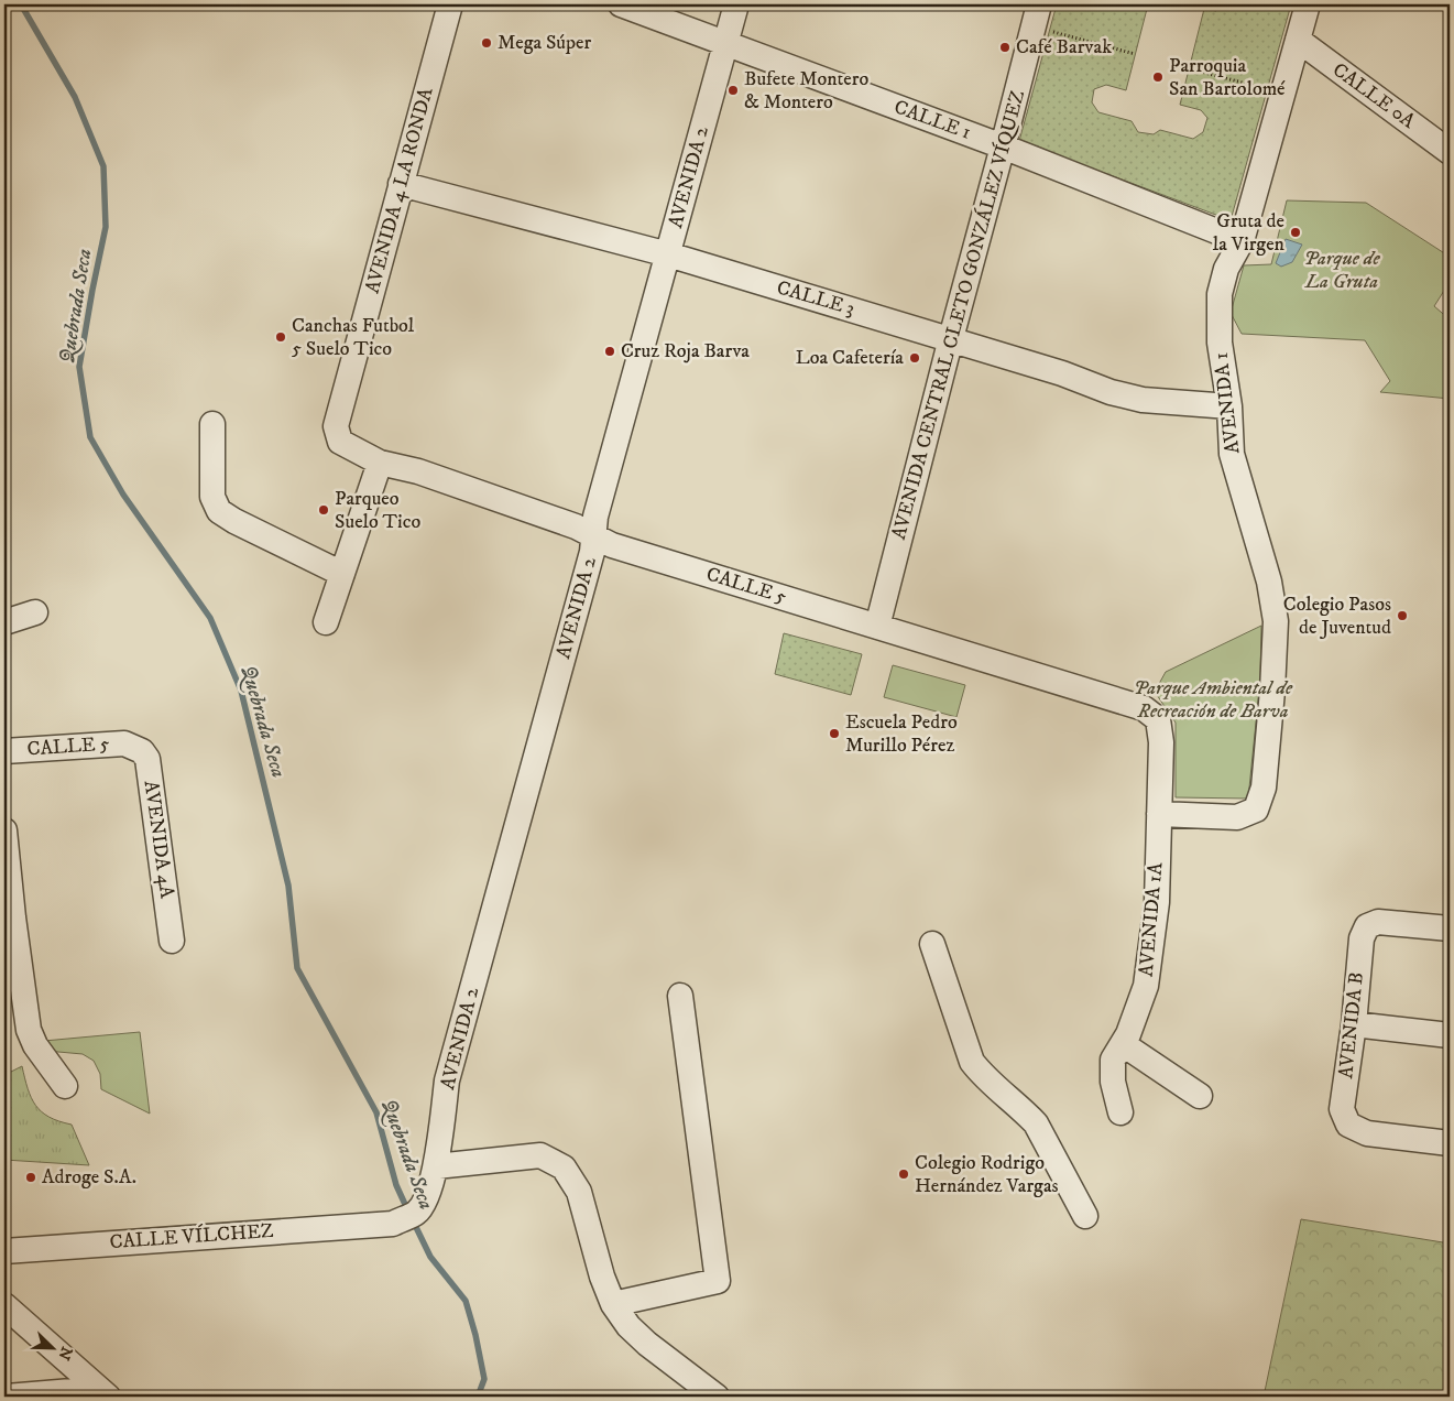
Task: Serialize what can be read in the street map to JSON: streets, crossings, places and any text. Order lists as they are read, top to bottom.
{
  "streets": {
    "street": [
      "CALLE 0A",
      "CALLE 1",
      "AVENIDA 2",
      "AVENIDA 4 LA RONDA",
      "CALLE 3",
      "AVENIDA CENTRAL CLETO GONZÁLEZ VÍQUEZ",
      "AVENIDA 1",
      "CALLE 5",
      "AVENIDA 4A",
      "AVENIDA 1A",
      "AVENIDA B",
      "CALLE VÍLCHEZ"
    ]
  },
  "crossings": [
    ["CALLE 0A", "AVENIDA 1"],
    ["CALLE 1", "AVENIDA 2"],
    ["CALLE 1", "AVENIDA CENTRAL CLETO GONZÁLEZ VÍQUEZ"],
    ["CALLE 1", "AVENIDA 1"],
    ["AVENIDA 2", "CALLE 3"],
    ["AVENIDA 2", "CALLE 5"],
    ["AVENIDA 2", "CALLE VÍLCHEZ"],
    ["AVENIDA 4 LA RONDA", "CALLE 3"],
    ["AVENIDA 4 LA RONDA", "CALLE 5"],
    ["CALLE 3", "AVENIDA CENTRAL CLETO GONZÁLEZ VÍQUEZ"],
    ["CALLE 3", "AVENIDA 1"],
    ["AVENIDA CENTRAL CLETO GONZÁLEZ VÍQUEZ", "CALLE 5"],
    ["AVENIDA 1", "AVENIDA 1A"],
    ["CALLE 5", "AVENIDA 4A"],
    ["CALLE 5", "AVENIDA 1A"]
  ],
  "water": ["Quebrada Seca"],
  "parks": ["Parque de La Gruta", "Parque Ambiental de Recreación de Barva"],
  "places": [
    "Mega Súper",
    "Café Barvak",
    "Parroquia San Bartolomé",
    "Bufete Montero & Montero",
    "Gruta de la Virgen",
    "Canchas Futbol 5 Suelo Tico",
    "Cruz Roja Barva",
    "Loa Cafetería",
    "Parqueo Suelo Tico",
    "Colegio Pasos de Juventud",
    "Escuela Pedro Murillo Pérez",
    "Colegio Rodrigo Hernández Vargas",
    "Adroge S.A."
  ],
  "north": "bottom right"
}
